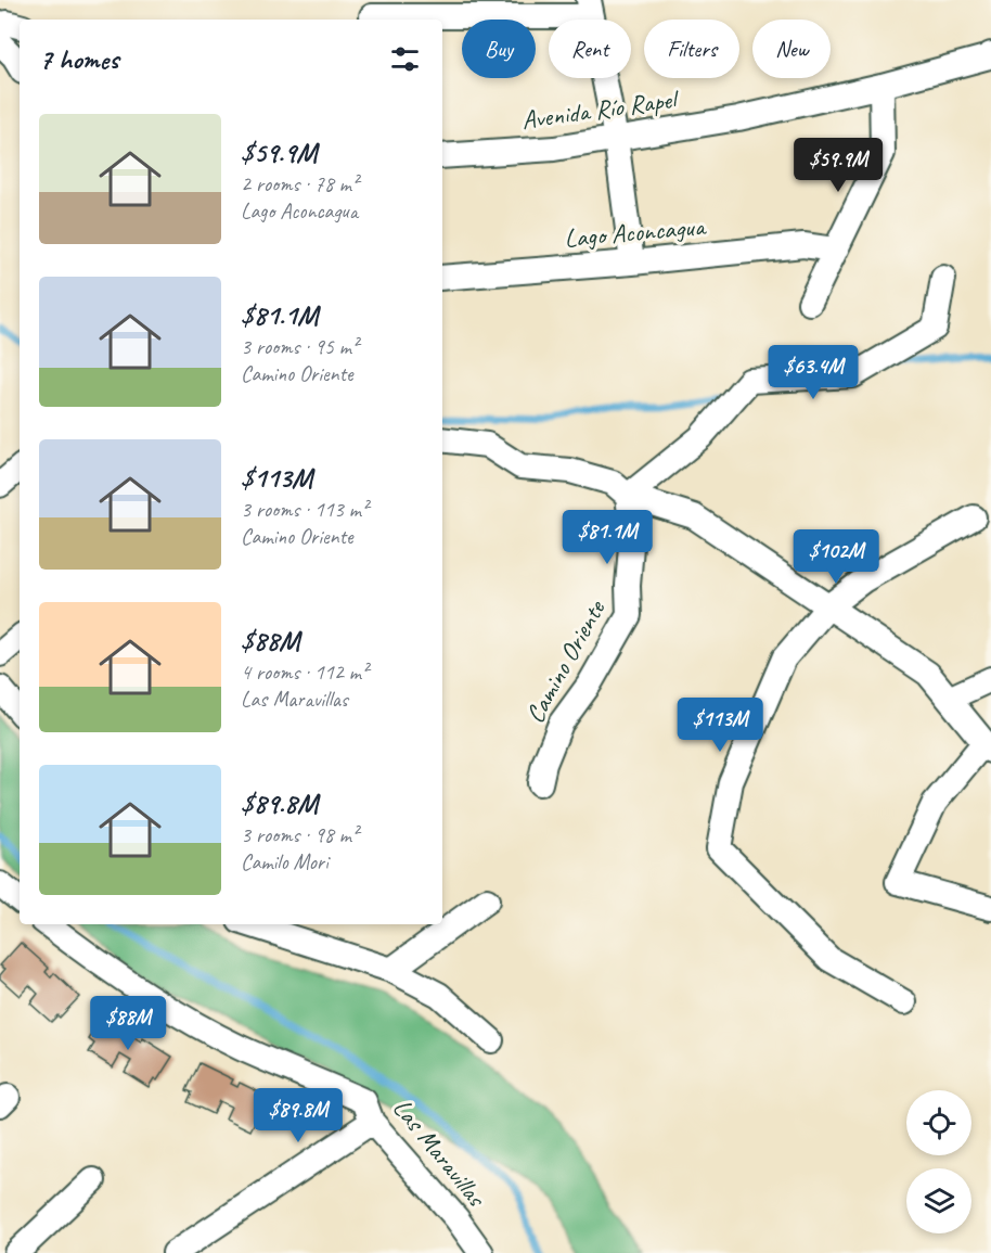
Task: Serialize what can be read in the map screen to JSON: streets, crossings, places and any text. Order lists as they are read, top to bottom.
{
  "streets": {
    "street": [
      "Avenida Río Rapel",
      "Lago Aconcagua",
      "Camino Oriente",
      "Las Maravillas"
    ]
  },
  "page": {
    "chip": [
      "Buy",
      "Rent",
      "Filters",
      "New"
    ],
    "heading": "7 homes",
    "list": [
      {
        "name": "$59.9M",
        "note": "2 rooms · 78 m² · Lago Aconcagua"
      },
      {
        "name": "$81.1M",
        "note": "3 rooms · 95 m² · Camino Oriente"
      },
      {
        "name": "$113M",
        "note": "3 rooms · 113 m² · Camino Oriente"
      },
      {
        "name": "$88M",
        "note": "4 rooms · 112 m² · Las Maravillas"
      },
      {
        "name": "$89.8M",
        "note": "3 rooms · 98 m² · Camilo Mori"
      }
    ],
    "price": [
      "$59.9M",
      "$63.4M",
      "$81.1M",
      "$102M",
      "$113M",
      "$88M",
      "$89.8M"
    ]
  }
}
